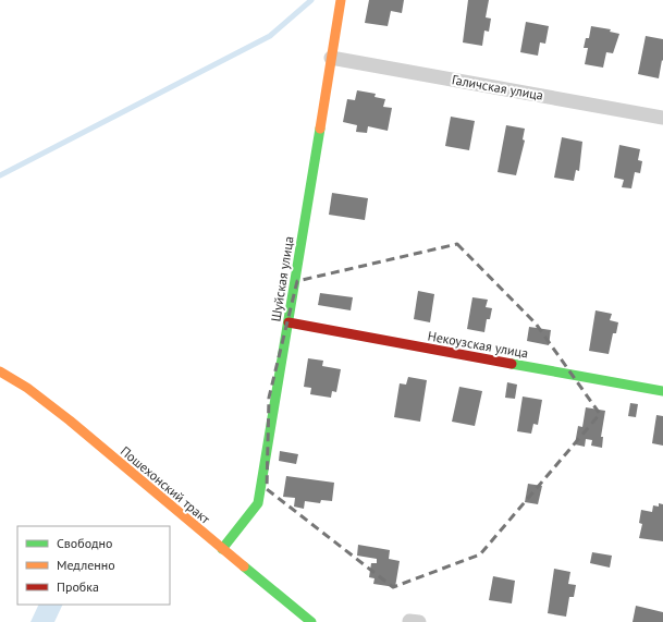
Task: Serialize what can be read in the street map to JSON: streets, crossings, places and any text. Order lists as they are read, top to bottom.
{
  "streets": {
    "street": [
      "Галичская улица",
      "Шуйская улица",
      "Некоузская улица",
      "Пошехонский тракт"
    ]
  },
  "crossings": [
    ["Галичская улица", "Шуйская улица"],
    ["Шуйская улица", "Некоузская улица"],
    ["Шуйская улица", "Пошехонский тракт"]
  ],
  "legend": ["Свободно", "Медленно", "Пробка"]
}
